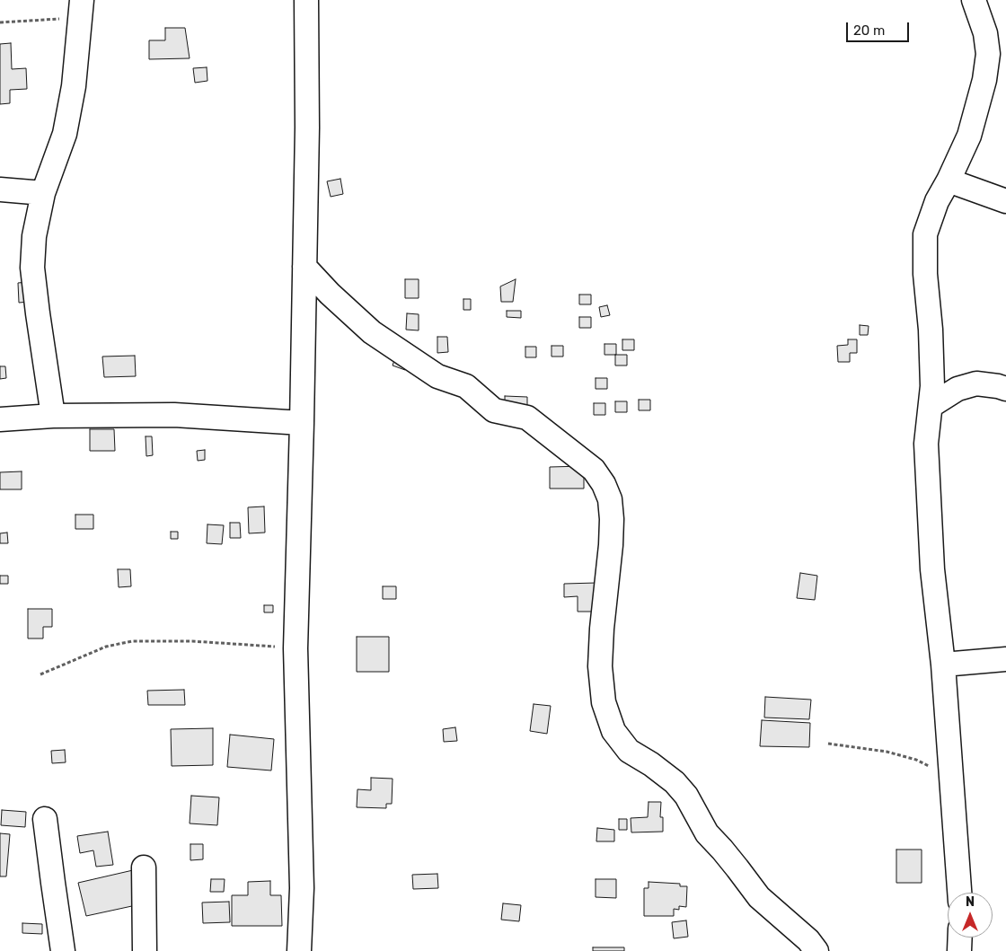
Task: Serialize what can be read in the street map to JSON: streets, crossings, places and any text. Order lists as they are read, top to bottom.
{
  "scale_bar": "20 m",
  "north": "top"
}
